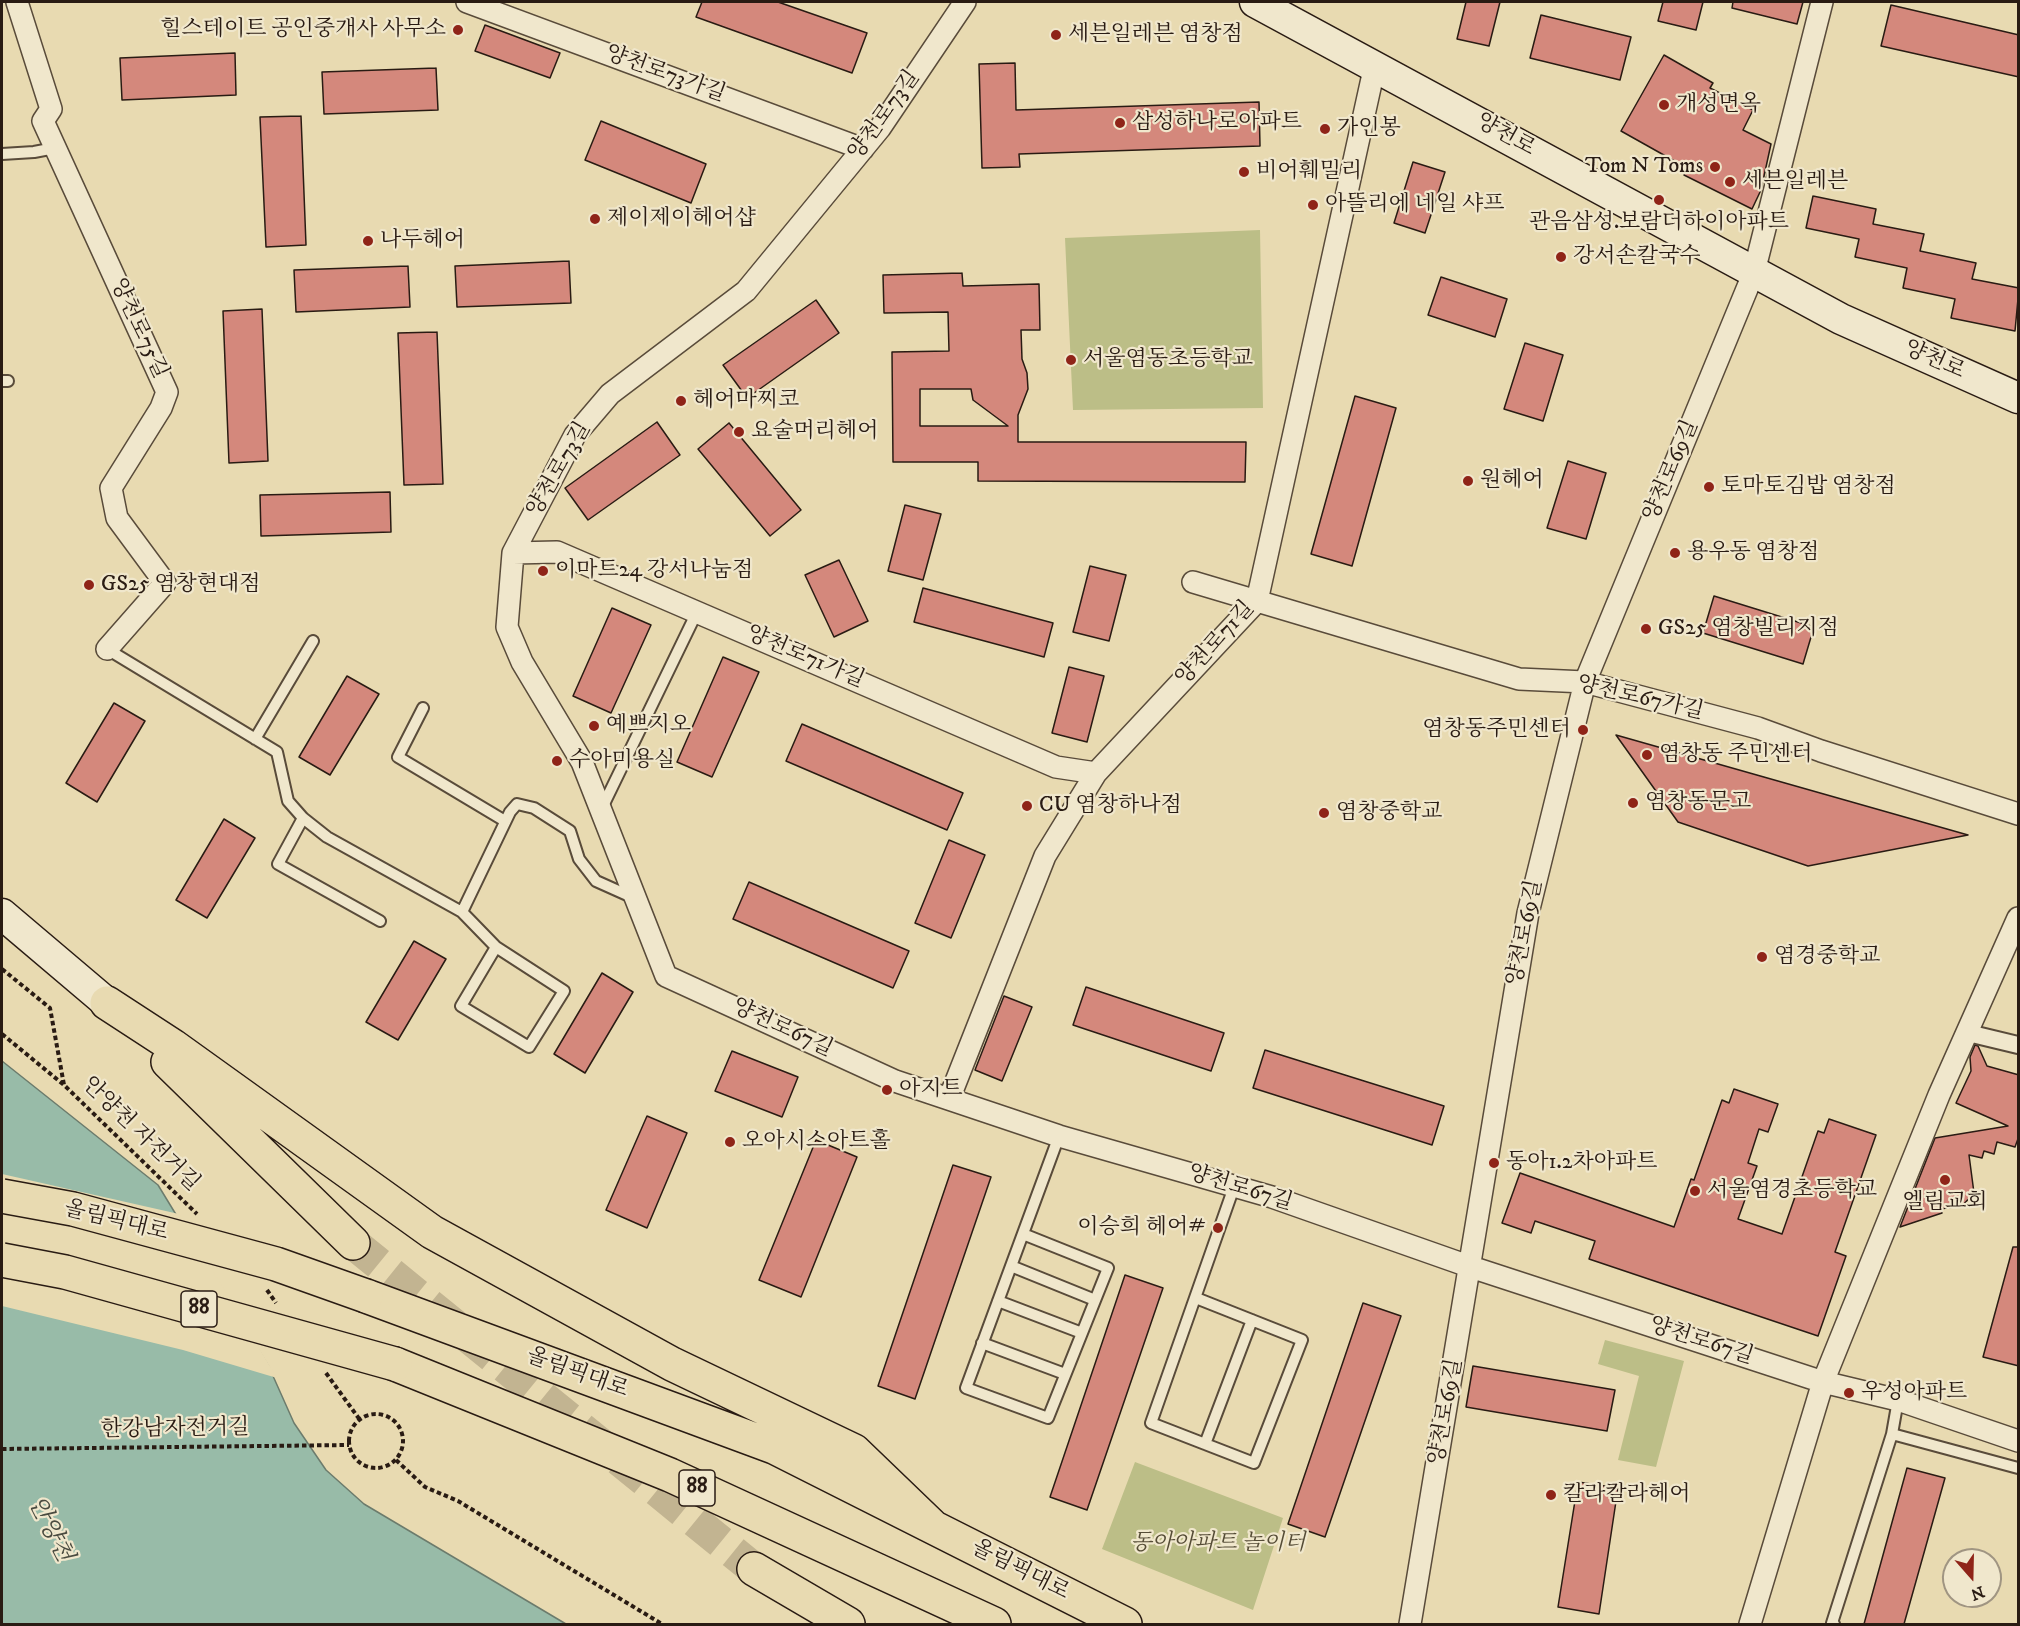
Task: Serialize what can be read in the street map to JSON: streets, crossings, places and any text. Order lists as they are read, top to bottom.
{
  "streets": {
    "highway": ["올림픽대로", "88"],
    "main road": ["양천로"],
    "street": [
      "양천로73가길",
      "양천로73길",
      "양천로75길",
      "양천로69길",
      "양천로71길",
      "양천로71가길",
      "양천로67가길",
      "양천로67길"
    ],
    "path": ["안양천 자전거길", "한강남자전거길"]
  },
  "crossings": [
    ["양천로73가길", "양천로73길"],
    ["양천로73길", "양천로71가길"],
    ["양천로73길", "양천로67길"],
    ["양천로", "양천로69길"],
    ["양천로", "양천로71길"],
    ["양천로69길", "양천로67가길"],
    ["양천로69길", "양천로67길"],
    ["양천로71길", "양천로71가길"],
    ["양천로71길", "양천로67가길"],
    ["양천로71길", "양천로67길"]
  ],
  "water": ["안양천"],
  "parks": ["동아아파트 놀이터"],
  "places": [
    "힐스테이트 공인중개사 사무소",
    "세븐일레븐 염창점",
    "개성면옥",
    "삼성하나로아파트",
    "가인봉",
    "Tom N Toms",
    "비어훼밀리",
    "세븐일레븐",
    "관음삼성.보람더하이아파트",
    "아뜰리에 네일 샤프",
    "제이제이헤어샵",
    "나두헤어",
    "강서손칼국수",
    "서울염동초등학교",
    "헤어마찌코",
    "요술머리헤어",
    "원헤어",
    "토마토김밥 염창점",
    "용우동 염창점",
    "이마트24 강서나눔점",
    "GS25 염창현대점",
    "GS25 염창빌리지점",
    "예쁘지오",
    "염창동주민센터",
    "염창동 주민센터",
    "수아미용실",
    "염창동문고",
    "CU 염창하나점",
    "염창중학교",
    "염경중학교",
    "아지트",
    "오아시스아트홀",
    "동아1.2차아파트",
    "엘림교회",
    "서울염경초등학교",
    "이승희 헤어#",
    "우성아파트",
    "칼라칼라헤어"
  ],
  "north": "bottom"
}
